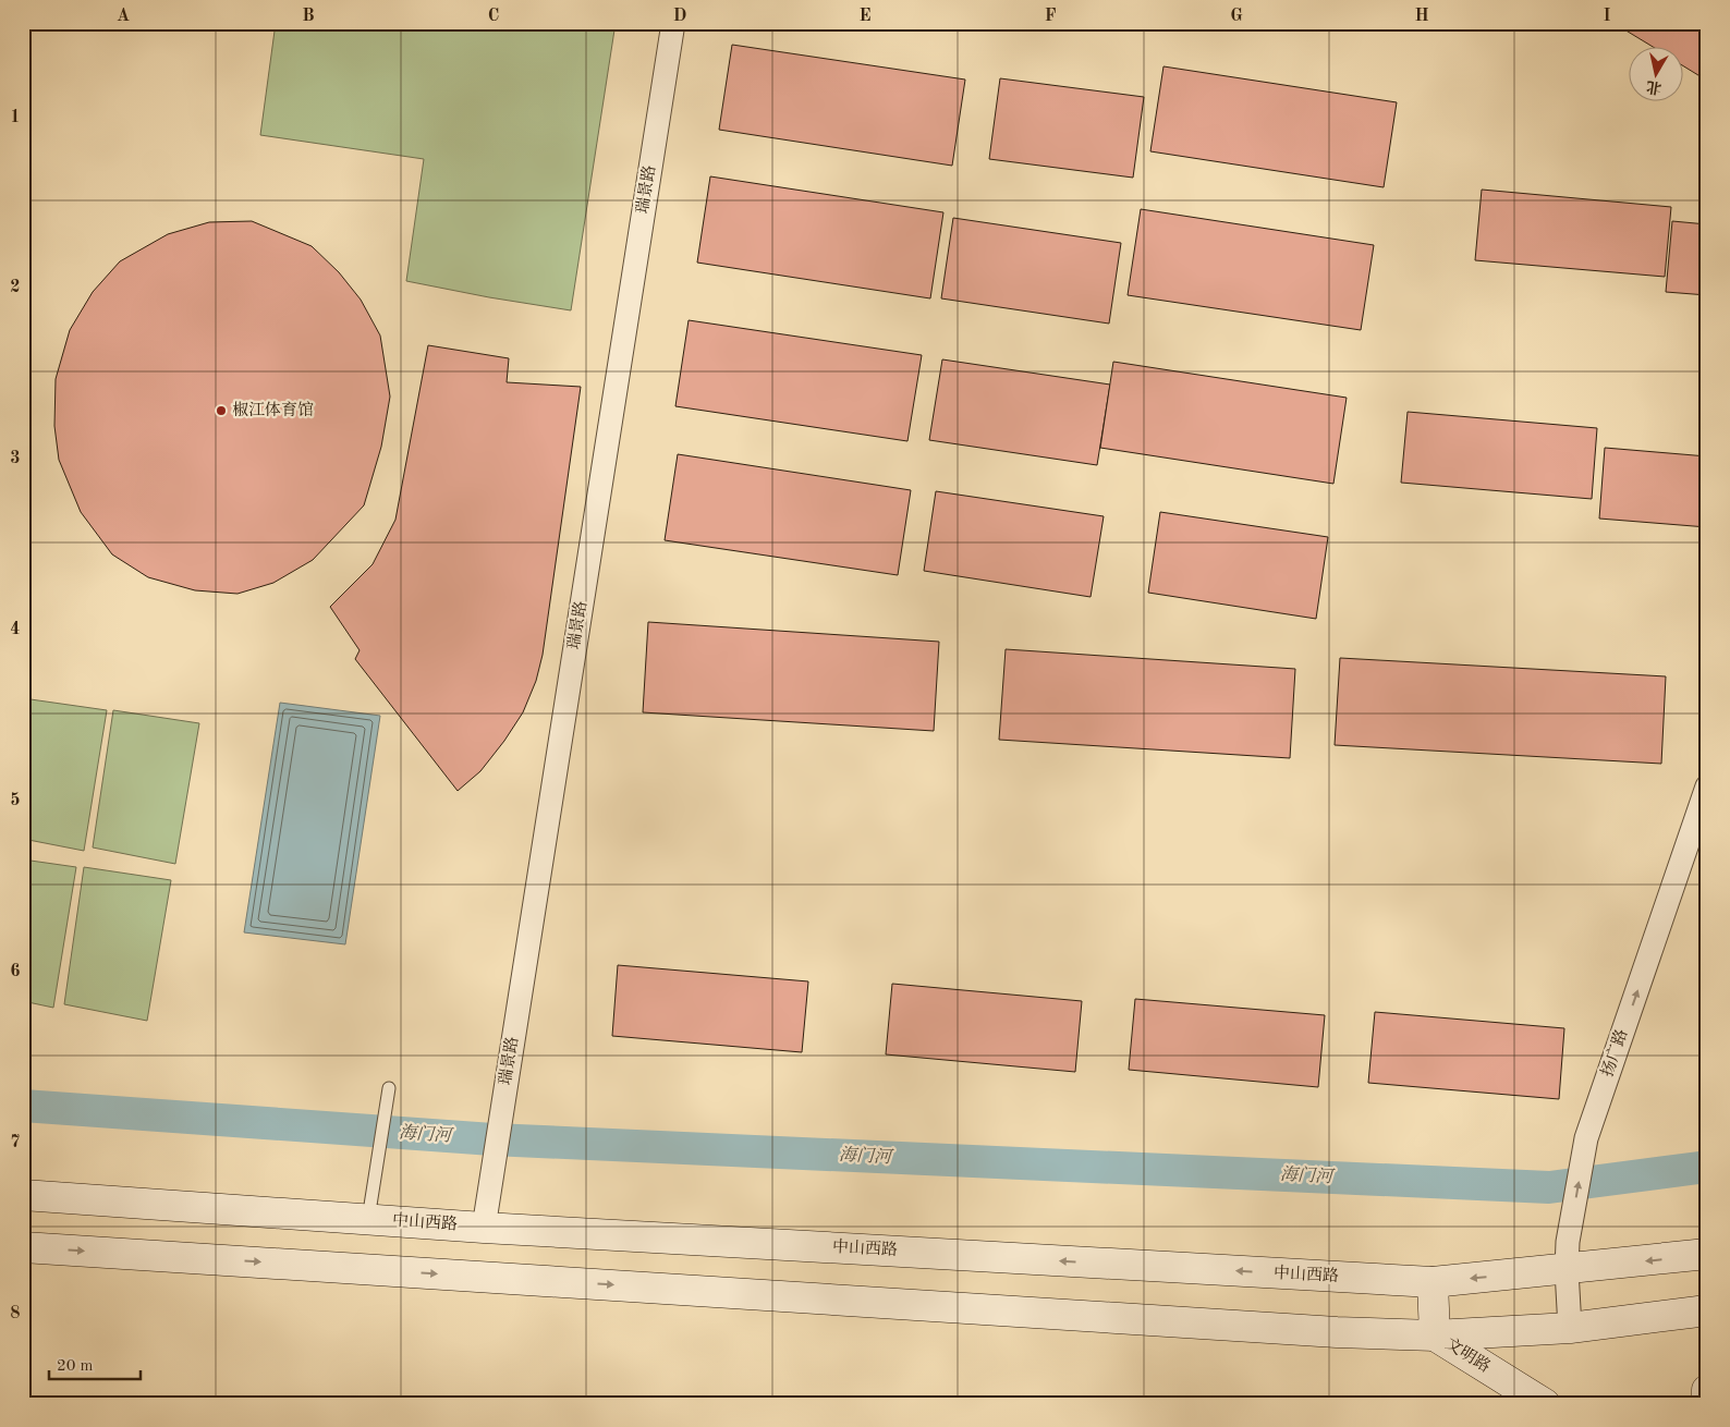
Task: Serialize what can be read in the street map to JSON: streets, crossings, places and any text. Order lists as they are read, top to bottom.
{
  "streets": {
    "main road": ["中山西路", "文明路"],
    "street": ["瑞景路", "扬广路"]
  },
  "crossings": [
    ["瑞景路", "中山西路"],
    ["扬广路", "中山西路"],
    ["中山西路", "文明路"]
  ],
  "one_way": ["扬广路"],
  "water": ["海门河"],
  "places": ["椒江体育馆"],
  "scale_bar": "20 m",
  "north": "bottom",
  "grid": {
    "columns": [
      "A",
      "B",
      "C",
      "D",
      "E",
      "F",
      "G",
      "H",
      "I"
    ],
    "rows": [
      "1",
      "2",
      "3",
      "4",
      "5",
      "6",
      "7",
      "8"
    ]
  }
}
